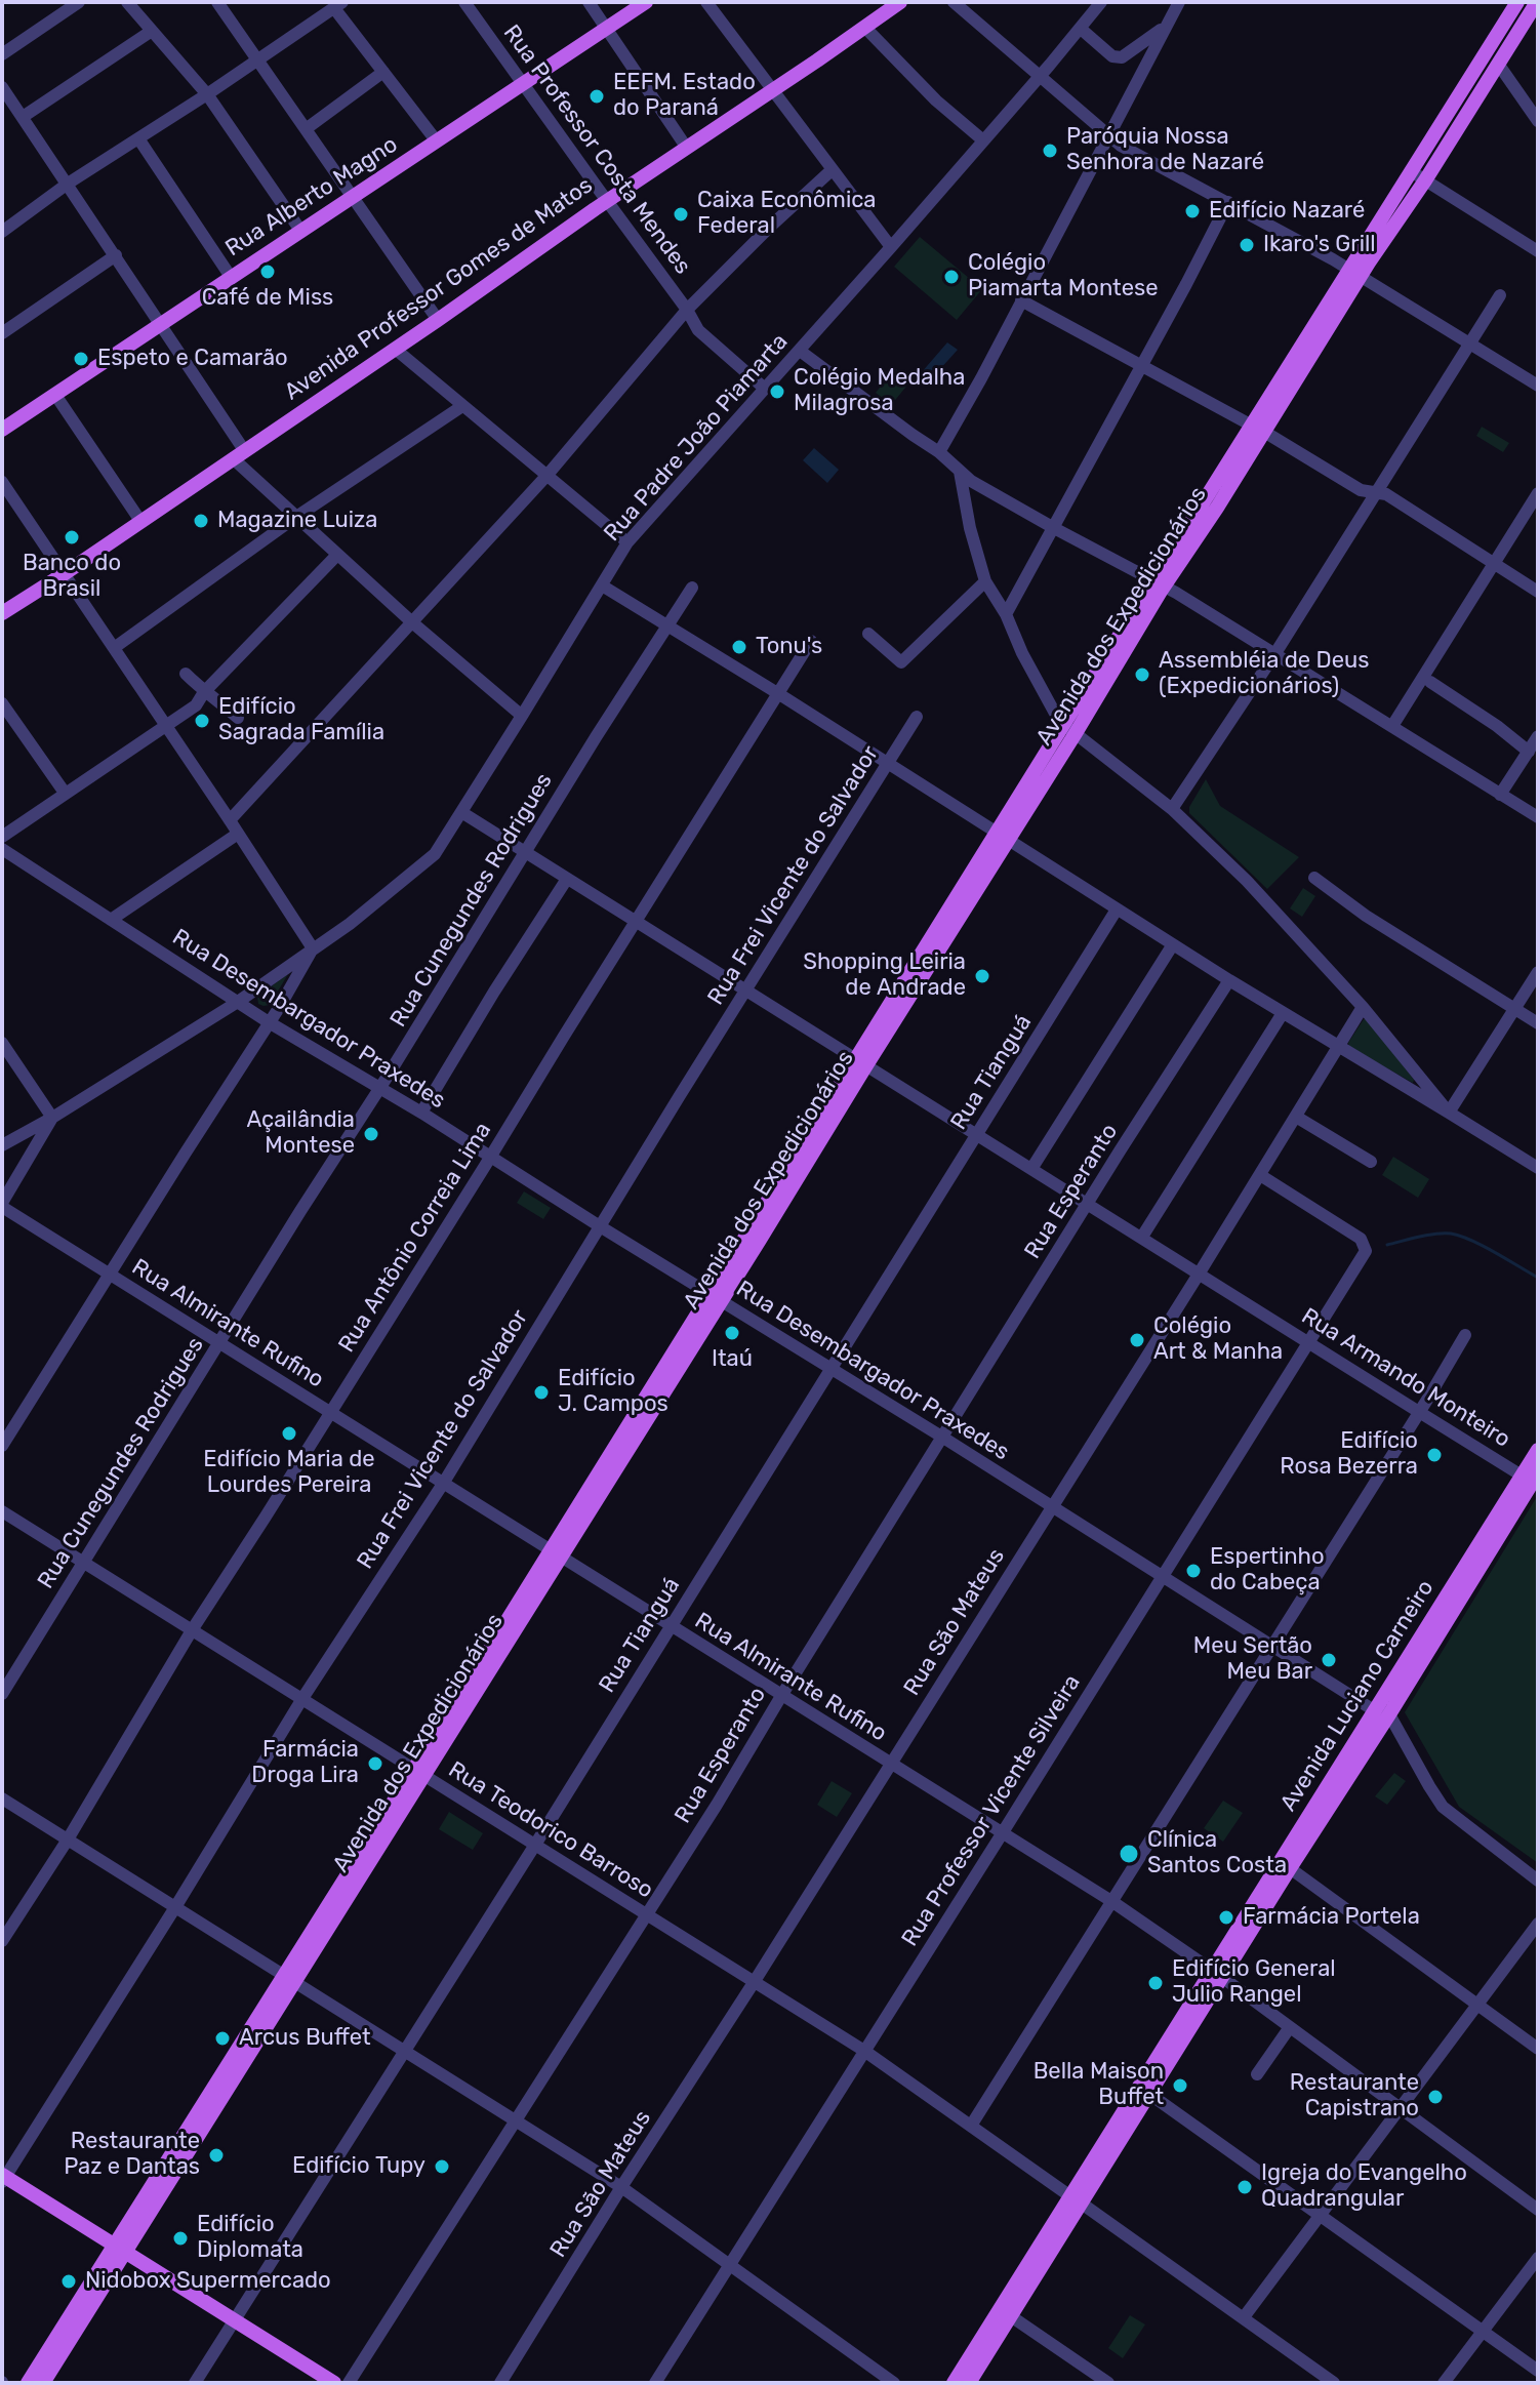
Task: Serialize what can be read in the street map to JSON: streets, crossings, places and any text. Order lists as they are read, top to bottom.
{
  "streets": {
    "main road": [
      "Rua Alberto Magno",
      "Avenida Professor Gomes de Matos",
      "Avenida dos Expedicionários",
      "Avenida Luciano Carneiro"
    ],
    "street": [
      "Rua Professor Costa Mendes",
      "Rua Padre João Piamarta",
      "Rua Frei Vicente do Salvador",
      "Rua Cunegundes Rodrigues",
      "Rua Desembargador Praxedes",
      "Rua Tianguá",
      "Rua Esperanto",
      "Rua Antônio Correia Lima",
      "Rua Almirante Rufino",
      "Rua Armando Monteiro",
      "Rua São Mateus",
      "Rua Professor Vicente Silveira",
      "Rua Teodorico Barroso"
    ]
  },
  "crossings": [
    ["Rua Professor Costa Mendes", "Rua Alberto Magno"],
    ["Rua Professor Costa Mendes", "Avenida Professor Gomes de Matos"],
    ["Rua Professor Costa Mendes", "Rua Padre João Piamarta"],
    ["Rua Padre João Piamarta", "Rua Desembargador Praxedes"],
    ["Rua Padre João Piamarta", "Rua Almirante Rufino"],
    ["Rua Padre João Piamarta", "Rua Armando Monteiro"],
    ["Avenida dos Expedicionários", "Rua Desembargador Praxedes"],
    ["Avenida dos Expedicionários", "Rua Almirante Rufino"],
    ["Avenida dos Expedicionários", "Rua Armando Monteiro"],
    ["Avenida dos Expedicionários", "Rua Teodorico Barroso"],
    ["Rua Frei Vicente do Salvador", "Rua Desembargador Praxedes"],
    ["Rua Frei Vicente do Salvador", "Rua Almirante Rufino"],
    ["Rua Frei Vicente do Salvador", "Rua Armando Monteiro"],
    ["Rua Frei Vicente do Salvador", "Rua Teodorico Barroso"],
    ["Rua Cunegundes Rodrigues", "Rua Desembargador Praxedes"],
    ["Rua Cunegundes Rodrigues", "Rua Almirante Rufino"],
    ["Rua Cunegundes Rodrigues", "Rua Armando Monteiro"],
    ["Rua Cunegundes Rodrigues", "Rua Teodorico Barroso"],
    ["Rua Desembargador Praxedes", "Rua Tianguá"],
    ["Rua Desembargador Praxedes", "Rua Esperanto"],
    ["Rua Desembargador Praxedes", "Rua Antônio Correia Lima"],
    ["Rua Desembargador Praxedes", "Rua São Mateus"],
    ["Rua Desembargador Praxedes", "Avenida Luciano Carneiro"],
    ["Rua Desembargador Praxedes", "Rua Professor Vicente Silveira"],
    ["Rua Tianguá", "Rua Almirante Rufino"],
    ["Rua Tianguá", "Rua Armando Monteiro"],
    ["Rua Tianguá", "Rua Teodorico Barroso"],
    ["Rua Esperanto", "Rua Almirante Rufino"],
    ["Rua Esperanto", "Rua Armando Monteiro"],
    ["Rua Esperanto", "Rua Teodorico Barroso"],
    ["Rua Antônio Correia Lima", "Rua Almirante Rufino"],
    ["Rua Antônio Correia Lima", "Rua Armando Monteiro"],
    ["Rua Antônio Correia Lima", "Rua Teodorico Barroso"],
    ["Rua Almirante Rufino", "Rua São Mateus"],
    ["Rua Almirante Rufino", "Avenida Luciano Carneiro"],
    ["Rua Almirante Rufino", "Rua Professor Vicente Silveira"],
    ["Rua Armando Monteiro", "Rua São Mateus"],
    ["Rua Armando Monteiro", "Avenida Luciano Carneiro"],
    ["Rua Armando Monteiro", "Rua Professor Vicente Silveira"],
    ["Rua São Mateus", "Rua Professor Vicente Silveira"],
    ["Rua São Mateus", "Rua Teodorico Barroso"],
    ["Avenida Luciano Carneiro", "Rua Teodorico Barroso"],
    ["Rua Professor Vicente Silveira", "Rua Teodorico Barroso"]
  ],
  "places": [
    "EEFM. Estado do Paraná",
    "Paróquia Nossa Senhora de Nazaré",
    "Edifício Nazaré",
    "Caixa Econômica Federal",
    "Ikaro's Grill",
    "Café de Miss",
    "Colégio Piamarta Montese",
    "Espeto e Camarão",
    "Colégio Medalha Milagrosa",
    "Magazine Luiza",
    "Banco do Brasil",
    "Tonu's",
    "Assembléia de Deus (Expedicionários)",
    "Edifício Sagrada Família",
    "Shopping Leiria de Andrade",
    "Açailândia Montese",
    "Itaú",
    "Colégio Art & Manha",
    "Edifício J. Campos",
    "Edifício Maria de Lourdes Pereira",
    "Edifício Rosa Bezerra",
    "Espertinho do Cabeça",
    "Meu Sertão Meu Bar",
    "Farmácia Droga Lira",
    "Clínica Santos Costa",
    "Farmácia Portela",
    "Edifício General Julio Rangel",
    "Arcus Buffet",
    "Bella Maison Buffet",
    "Restaurante Capistrano",
    "Restaurante Paz e Dantas",
    "Edifício Tupy",
    "Igreja do Evangelho Quadrangular",
    "Edifício Diplomata",
    "Nidobox Supermercado"
  ]
}
